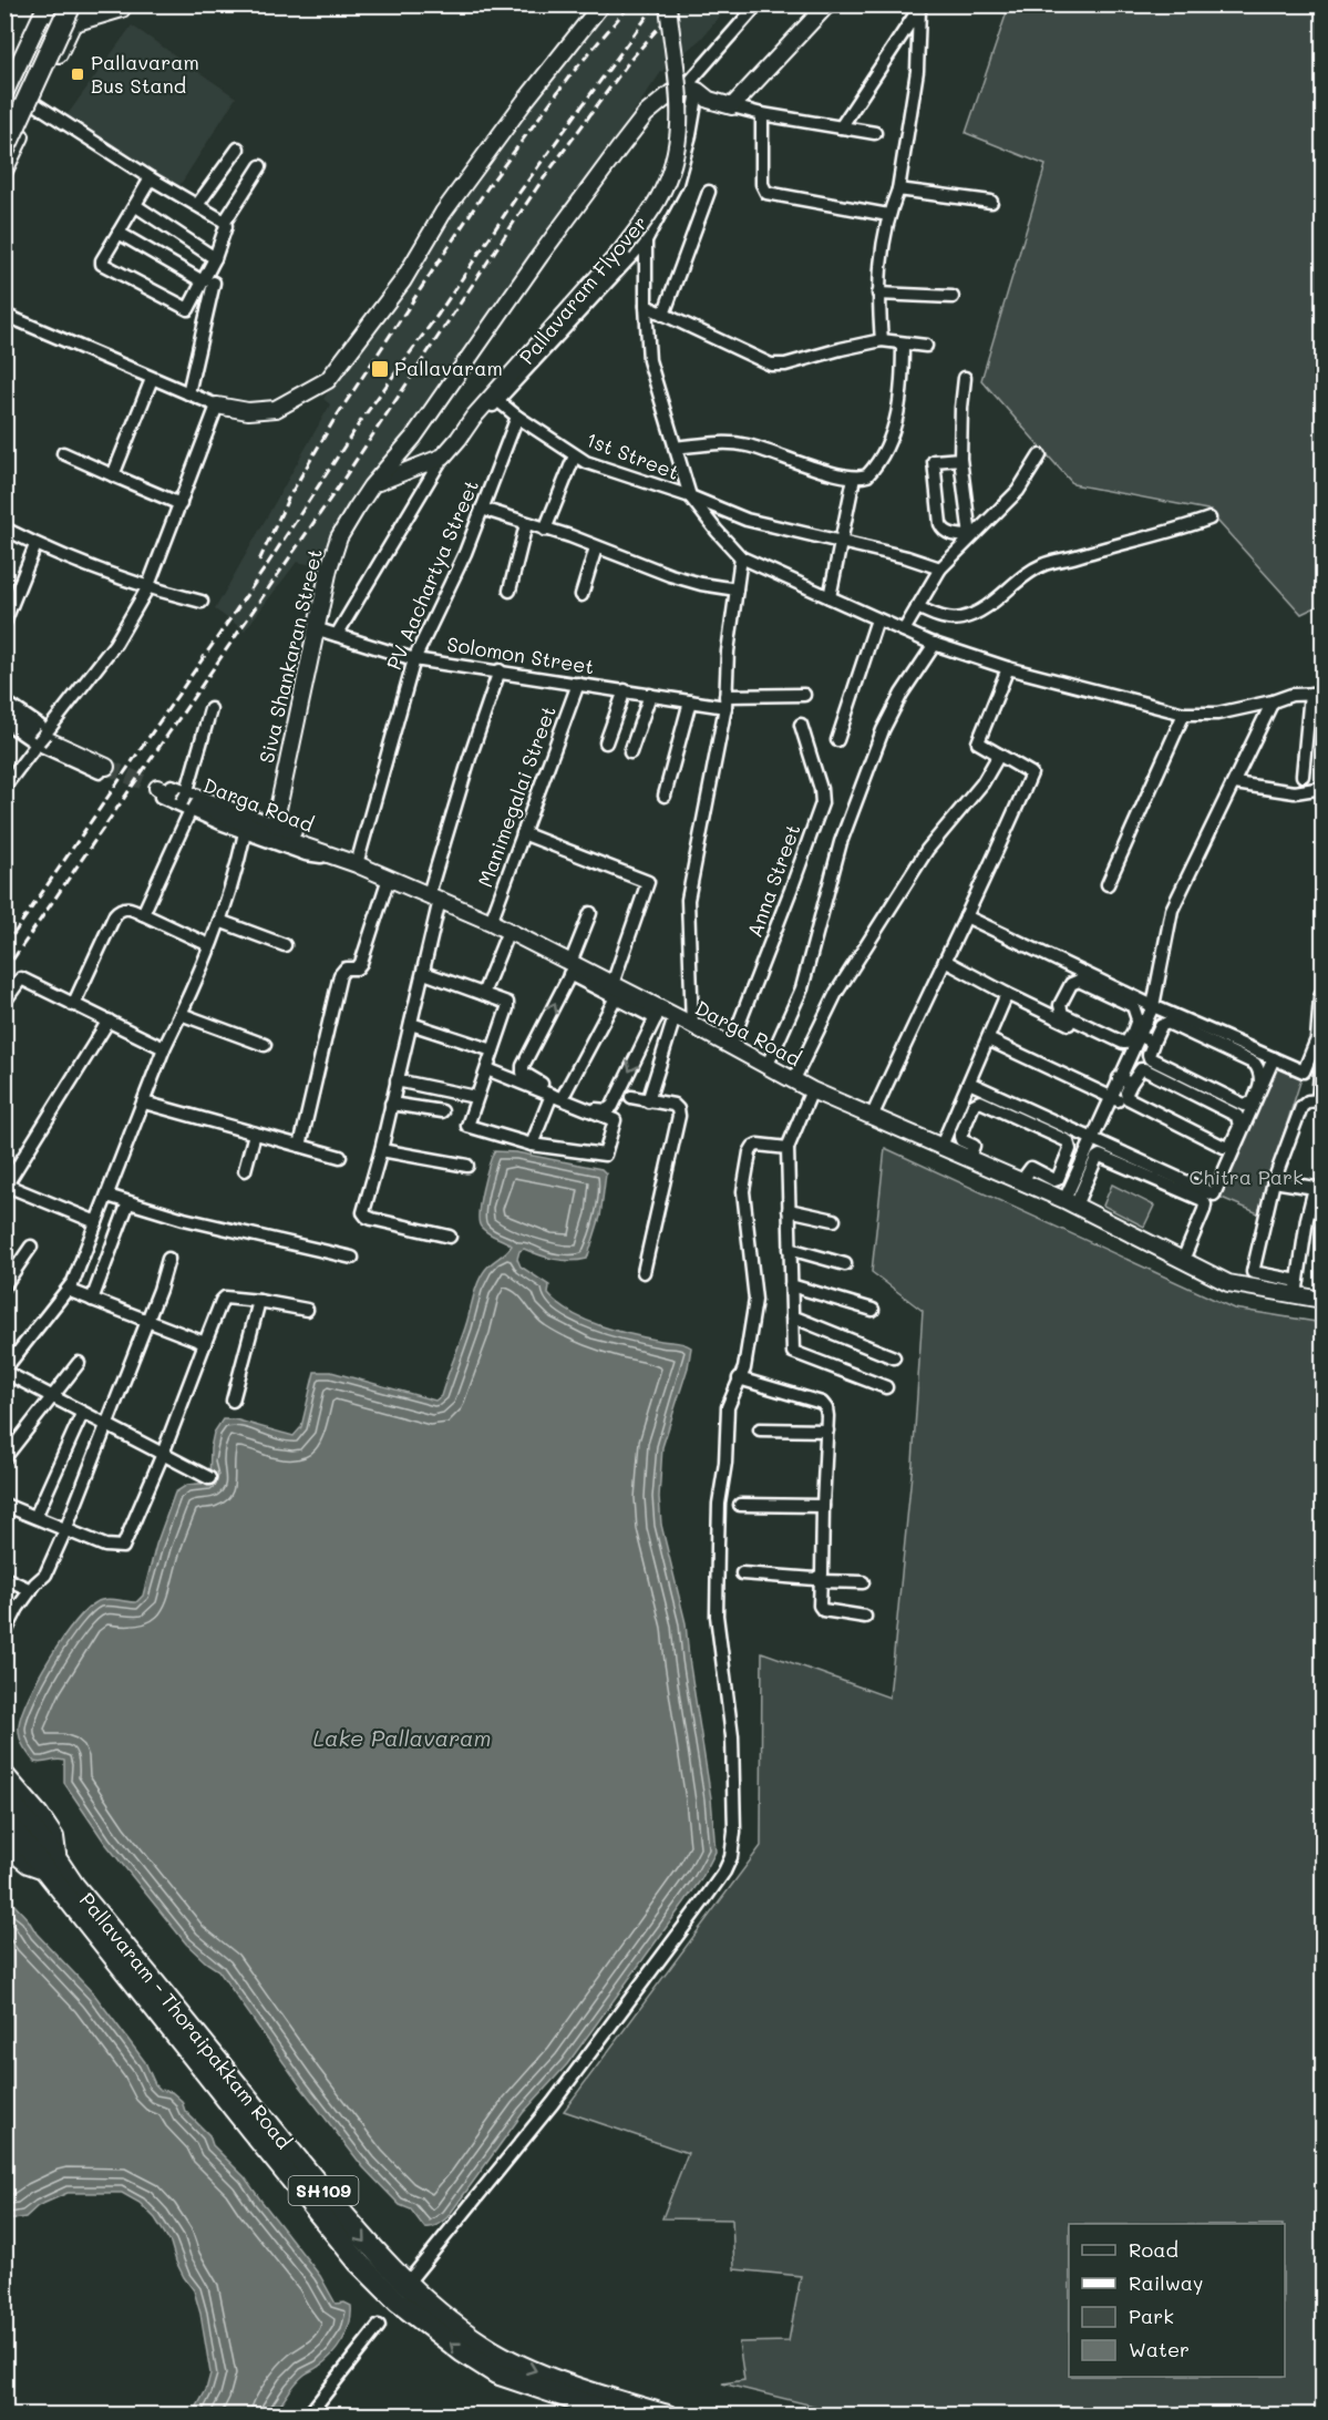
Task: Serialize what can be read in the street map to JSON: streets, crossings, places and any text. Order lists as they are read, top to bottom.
{
  "streets": {
    "main road": ["Pallavaram - Thoraipakkam Road", "SH109"],
    "street": [
      "Pallavaram Flyover",
      "1st Street",
      "PV Aachartya Street",
      "Siva Shankaran Street",
      "Solomon Street",
      "Manimegalai Street",
      "Darga Road",
      "Anna Street"
    ]
  },
  "crossings": [
    ["1st Street", "PV Aachartya Street"],
    ["PV Aachartya Street", "Solomon Street"],
    ["PV Aachartya Street", "Darga Road"],
    ["Siva Shankaran Street", "Solomon Street"],
    ["Solomon Street", "Manimegalai Street"],
    ["Manimegalai Street", "Darga Road"],
    ["Darga Road", "Anna Street"],
    ["Pallavaram - Thoraipakkam Road", "SH109"]
  ],
  "water": ["Lake Pallavaram"],
  "parks": ["Chitra Park"],
  "places": {
    "transit": ["Pallavaram Bus Stand", "Pallavaram"]
  },
  "legend": [
    "Road",
    "Railway",
    "Park",
    "Water"
  ]
}
